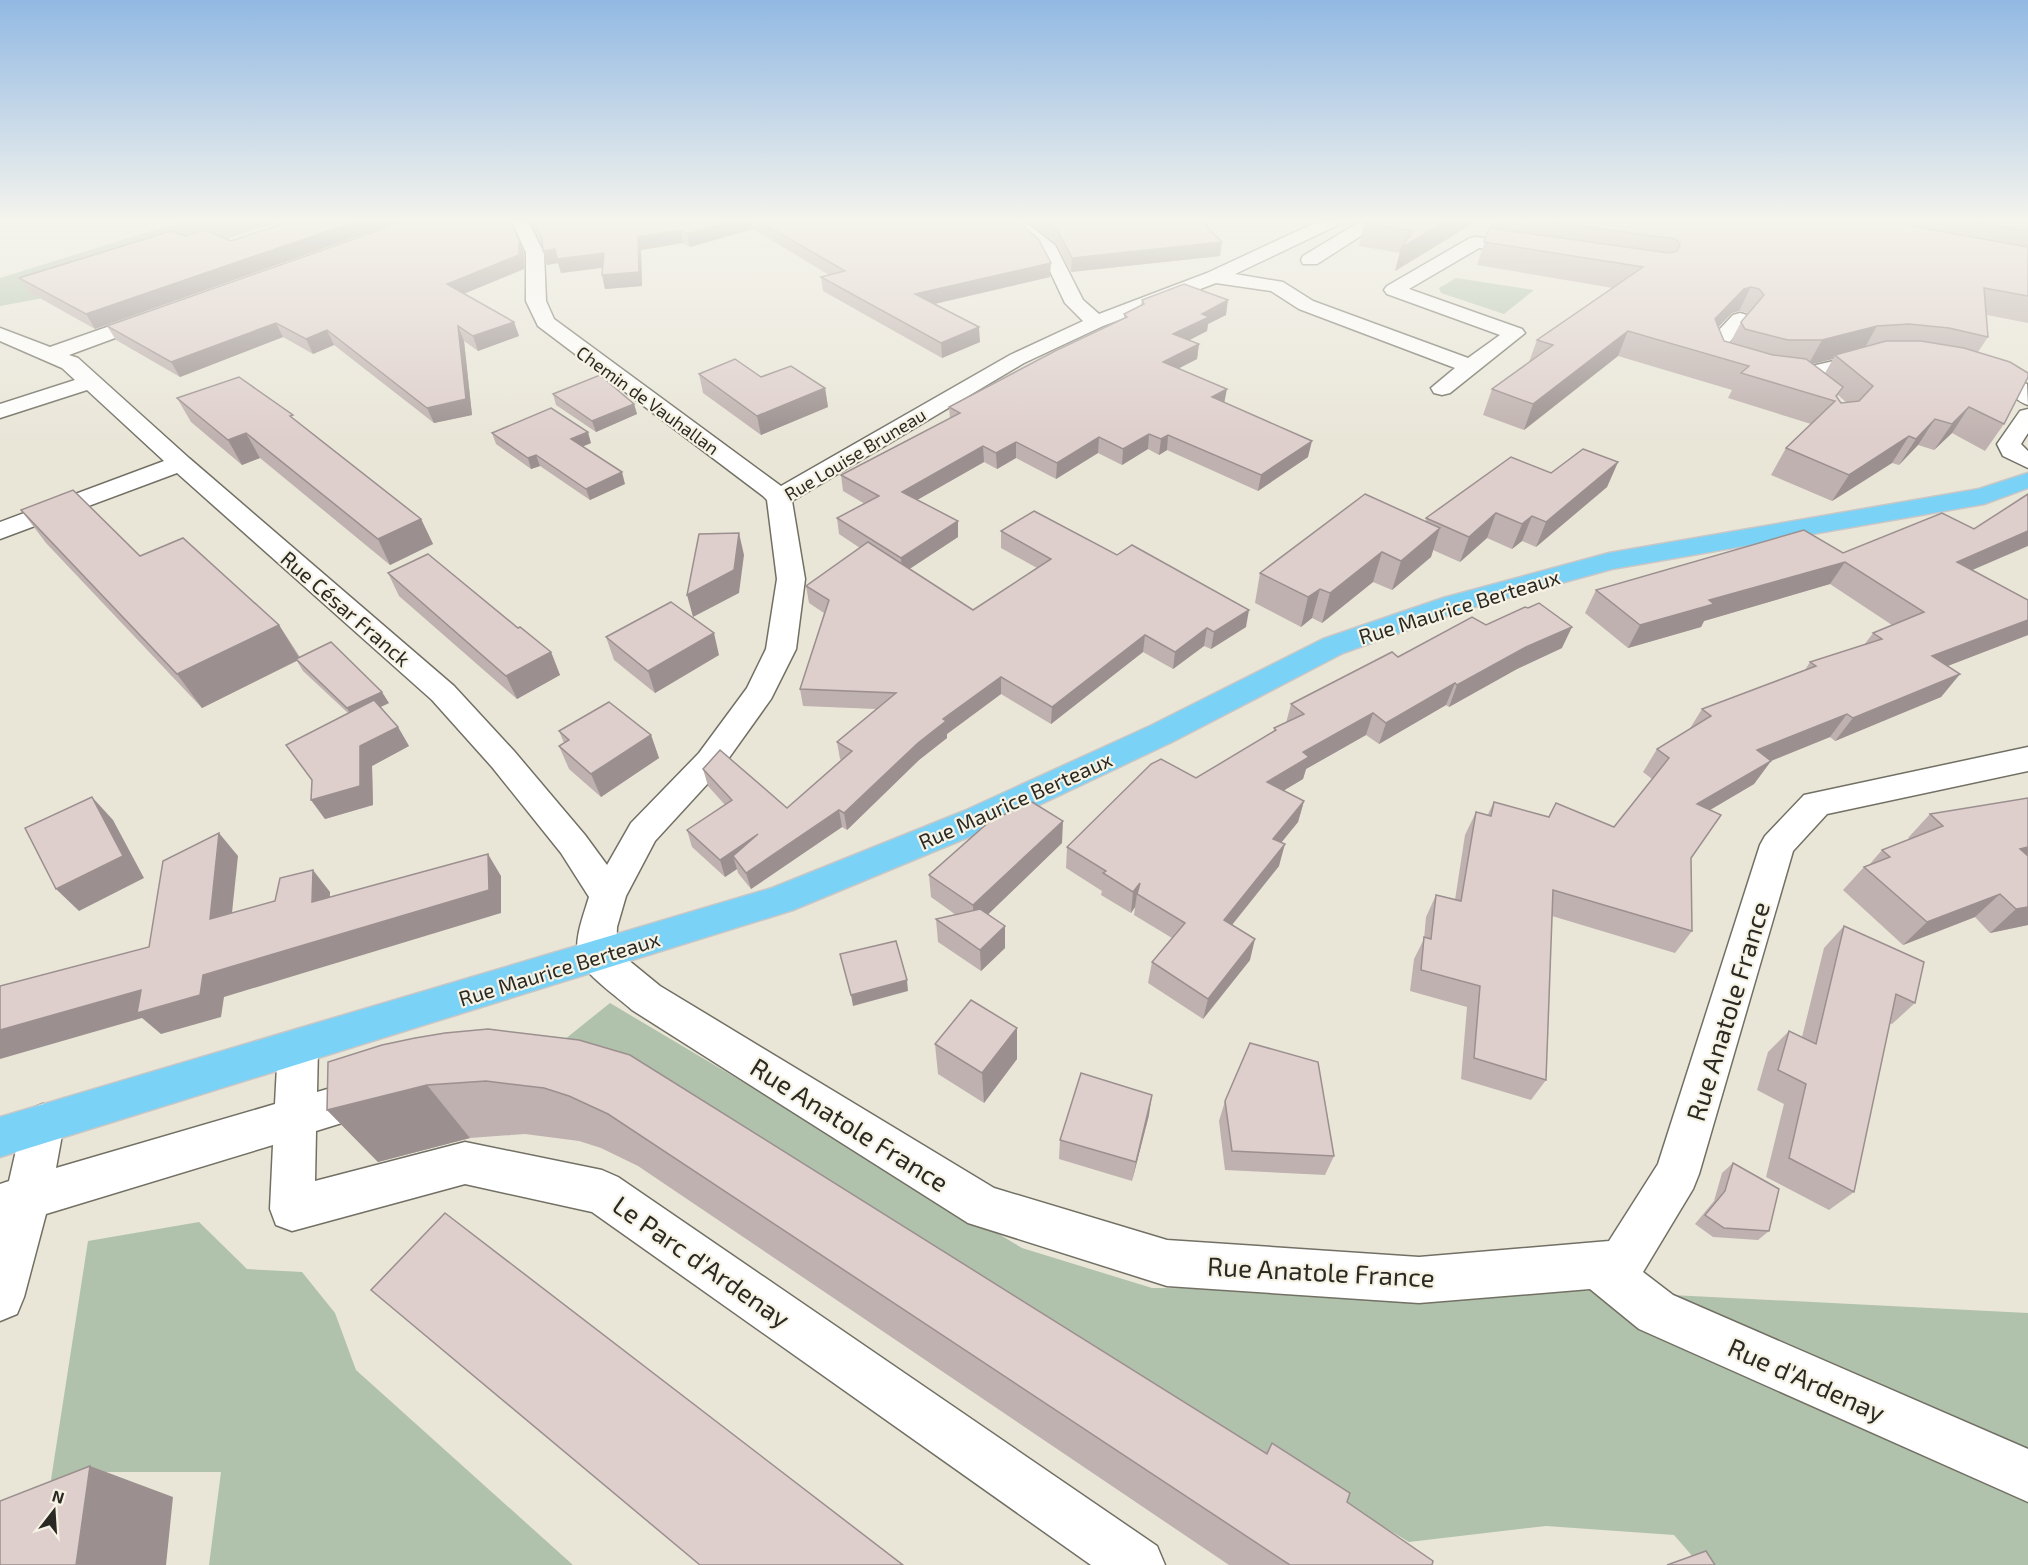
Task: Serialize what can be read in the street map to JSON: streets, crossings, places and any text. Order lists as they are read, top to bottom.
{
  "streets": {
    "main road": ["Rue Maurice Berteaux"],
    "street": [
      "Chemin de Vauhallan",
      "Rue Louise Bruneau",
      "Rue César Franck",
      "Rue Anatole France",
      "Le Parc d'Ardenay",
      "Rue d'Ardenay"
    ]
  },
  "crossings": [
    ["Chemin de Vauhallan", "Rue Louise Bruneau"],
    ["Rue Louise Bruneau", "Rue Maurice Berteaux"],
    ["Rue Louise Bruneau", "Rue César Franck"],
    ["Rue Louise Bruneau", "Rue Anatole France"],
    ["Rue Maurice Berteaux", "Rue Anatole France"],
    ["Rue Anatole France", "Rue d'Ardenay"]
  ],
  "north": "top"
}
